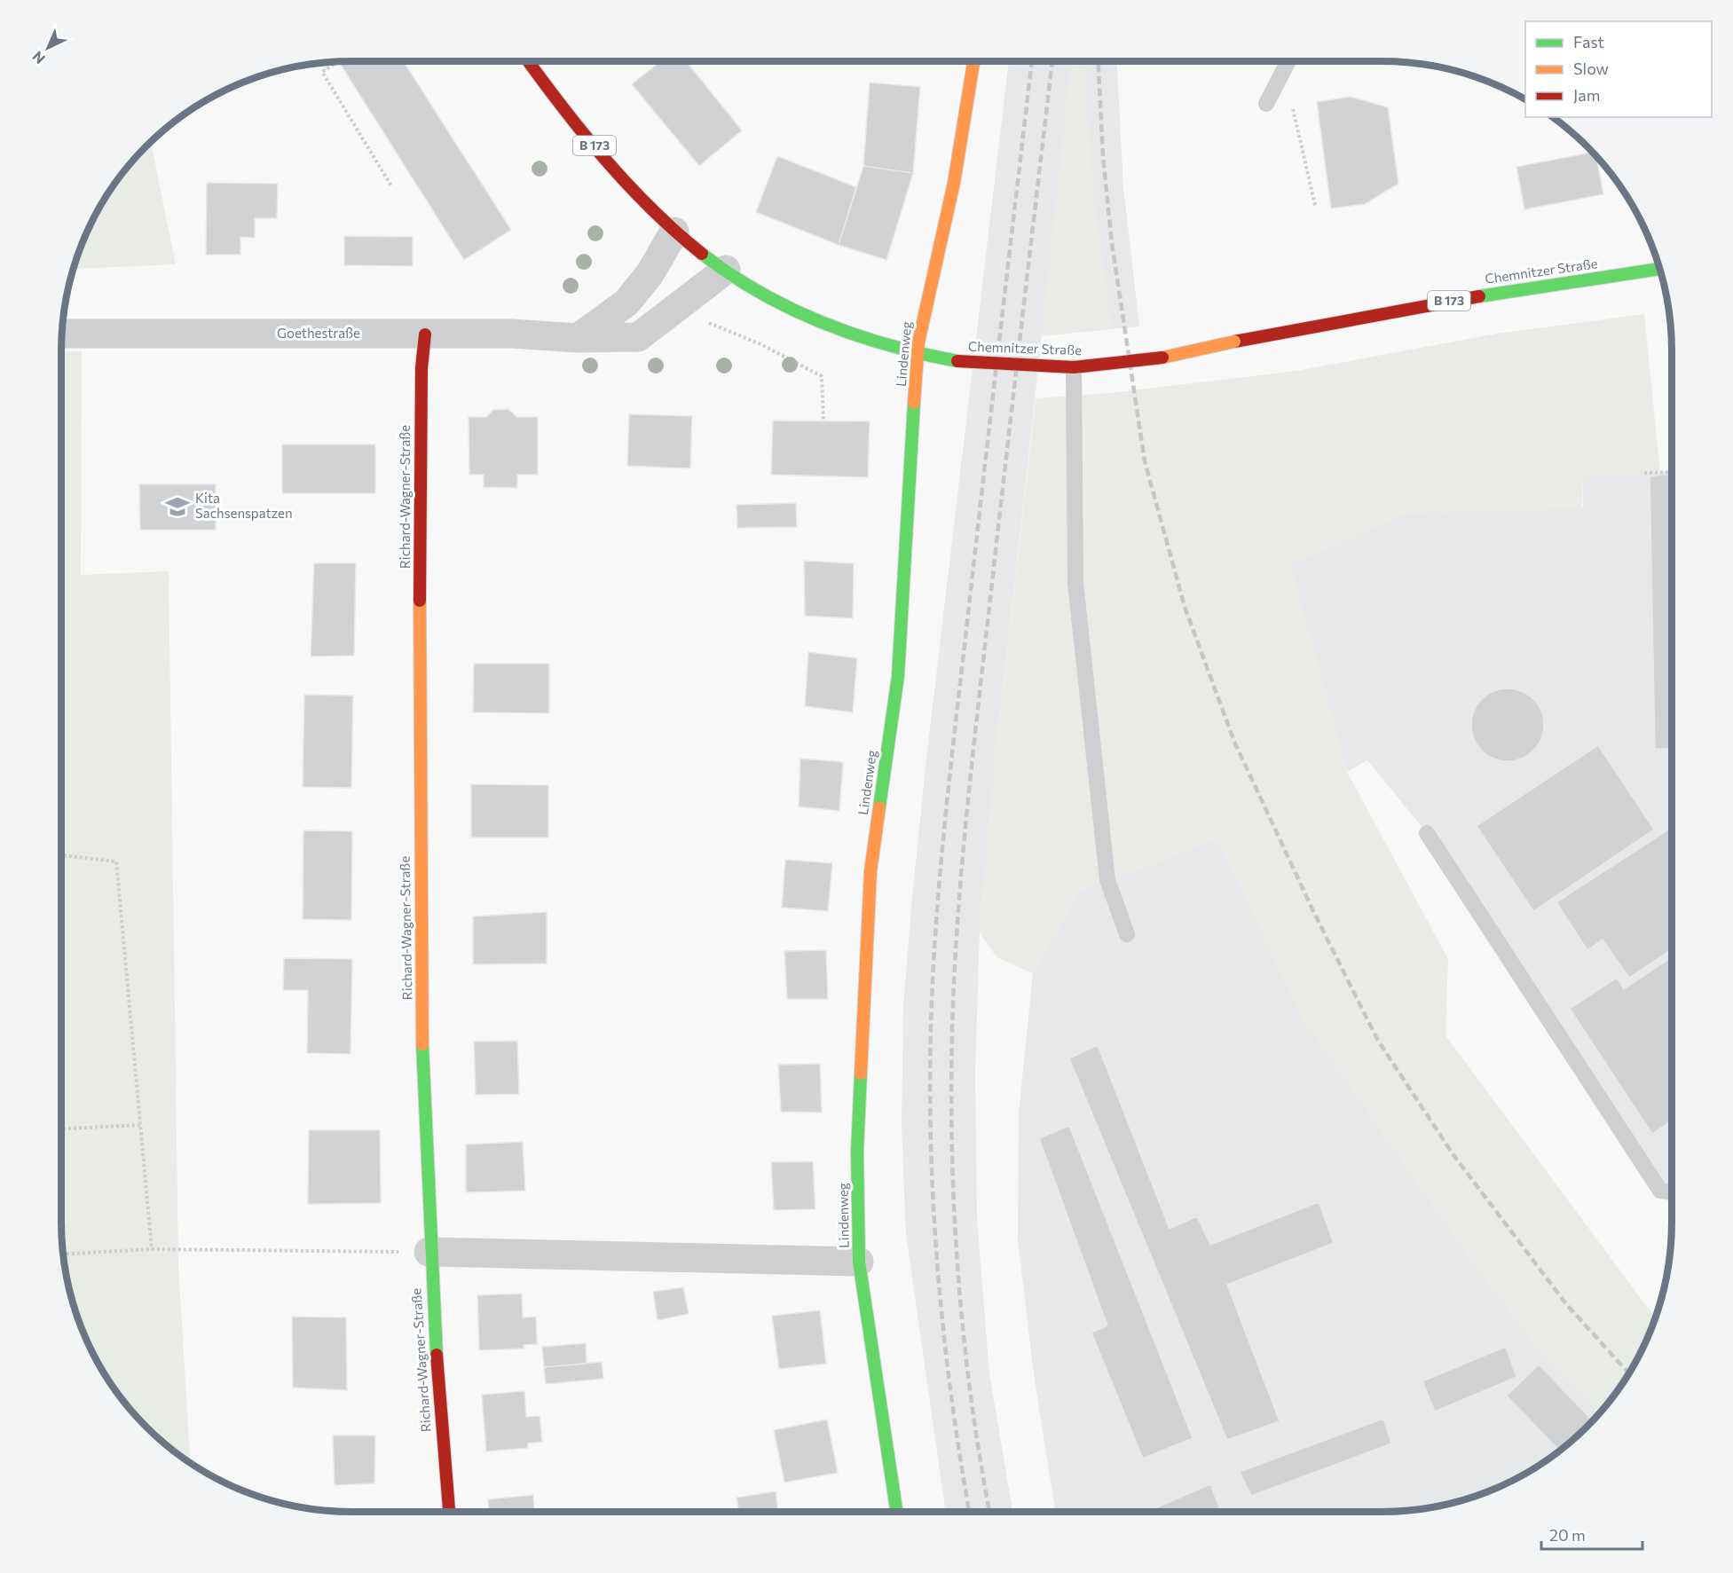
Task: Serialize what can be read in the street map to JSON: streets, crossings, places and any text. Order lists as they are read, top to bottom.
{
  "streets": {
    "street": [
      "B 173",
      "Chemnitzer Straße",
      "Goethestraße",
      "Lindenweg",
      "Richard-Wagner-Straße"
    ]
  },
  "crossings": [
    ["Chemnitzer Straße", "Goethestraße"],
    ["Chemnitzer Straße", "Lindenweg"],
    ["Goethestraße", "Richard-Wagner-Straße"]
  ],
  "places": {
    "school or university": ["Kita Sachsenspatzen"]
  },
  "legend": ["Fast", "Slow", "Jam"],
  "scale_bar": "20 m",
  "north": "bottom left"
}
